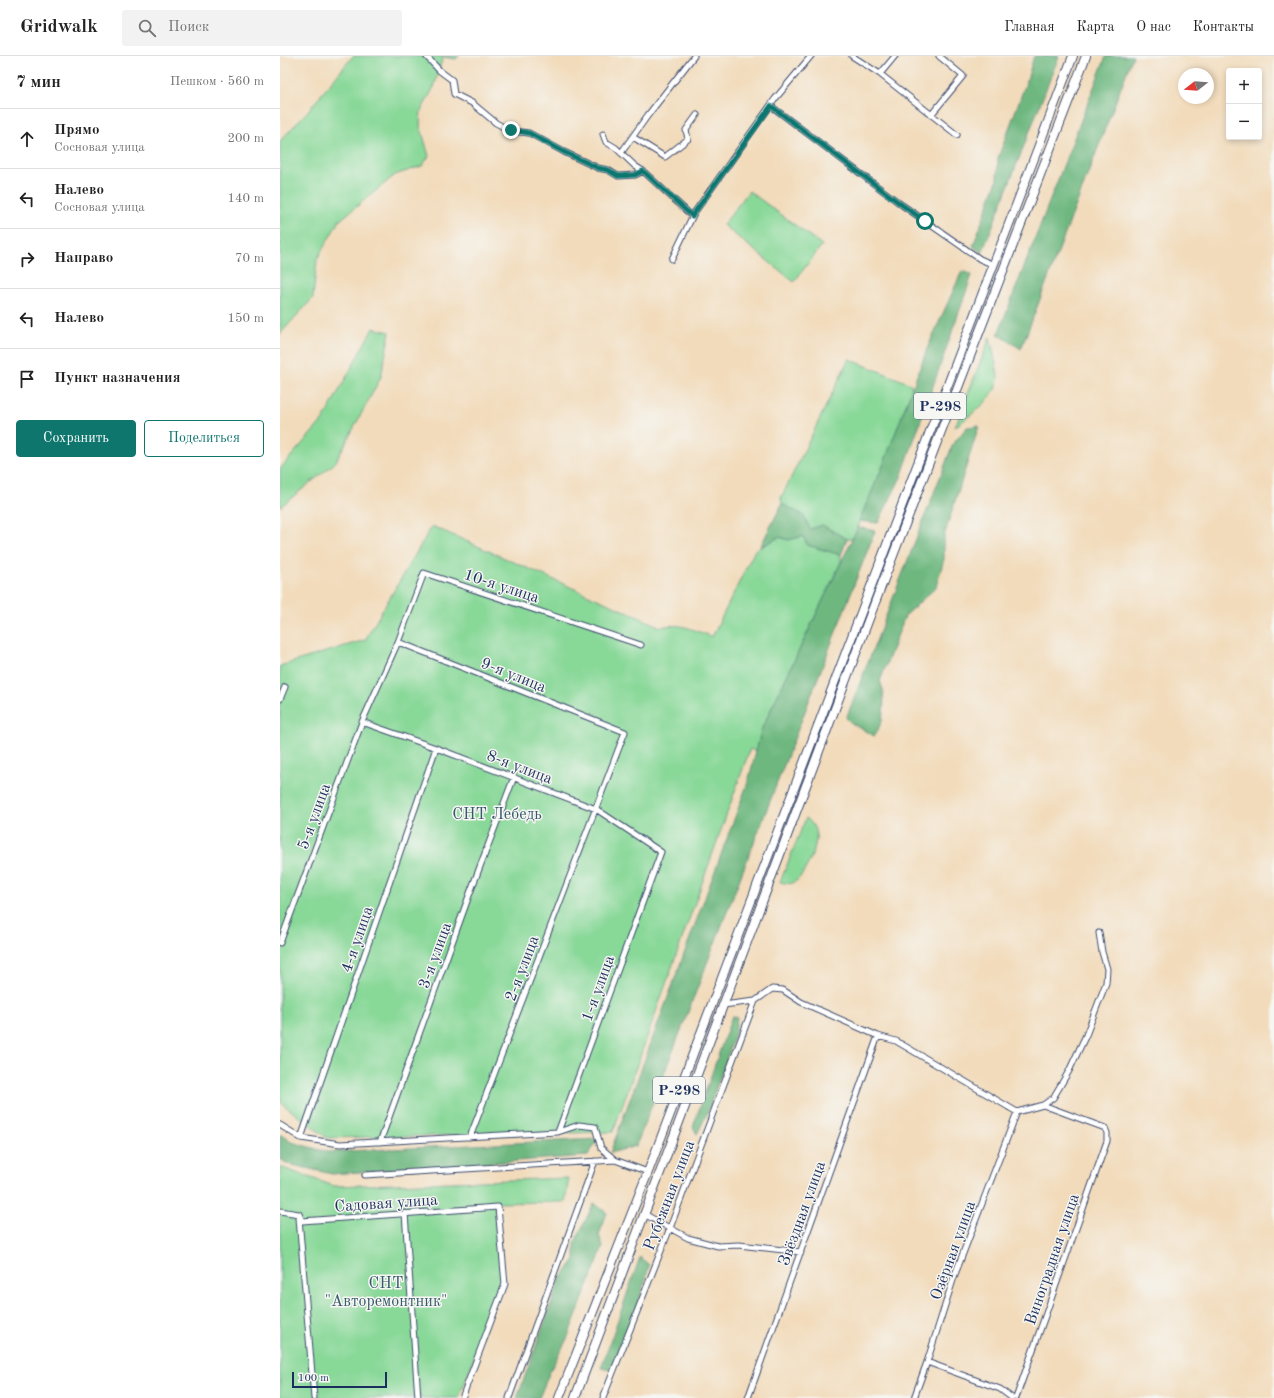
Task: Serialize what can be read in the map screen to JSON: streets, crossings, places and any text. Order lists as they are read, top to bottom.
{
  "streets": {
    "highway": ["Р-298"],
    "street": [
      "10-я улица",
      "9-я улица",
      "8-я улица",
      "5-я улица",
      "4-я улица",
      "3-я улица",
      "2-я улица",
      "1-я улица",
      "Рубежная улица",
      "Садовая улица",
      "Звёздная улица",
      "Озёрная улица",
      "Виноградная улица"
    ]
  },
  "crossings": [
    ["10-я улица", "9-я улица"],
    ["9-я улица", "8-я улица"],
    ["9-я улица", "2-я улица"],
    ["8-я улица", "5-я улица"],
    ["8-я улица", "4-я улица"],
    ["8-я улица", "3-я улица"],
    ["8-я улица", "2-я улица"],
    ["8-я улица", "1-я улица"]
  ],
  "parks": ["СНТ Лебедь", "СНТ \"Авторемонтник\""],
  "scale_bar": "100 m",
  "north": "left",
  "page": {
    "header": "Gridwalk",
    "search": "Поиск",
    "nav": [
      "Главная",
      "Карта",
      "О нас",
      "Контакты"
    ],
    "heading": ["7 мин", "Пешком · 560 m"],
    "map_buttons": ["+", "−"],
    "list": [
      ["Прямо", "Сосновая улица", "200 m"],
      ["Налево", "Сосновая улица", "140 m"],
      ["Направо", "70 m"],
      ["Налево", "150 m"],
      "Пункт назначения"
    ],
    "buttons": ["Сохранить", "Поделиться"],
    "scale": "100 m"
  }
}
